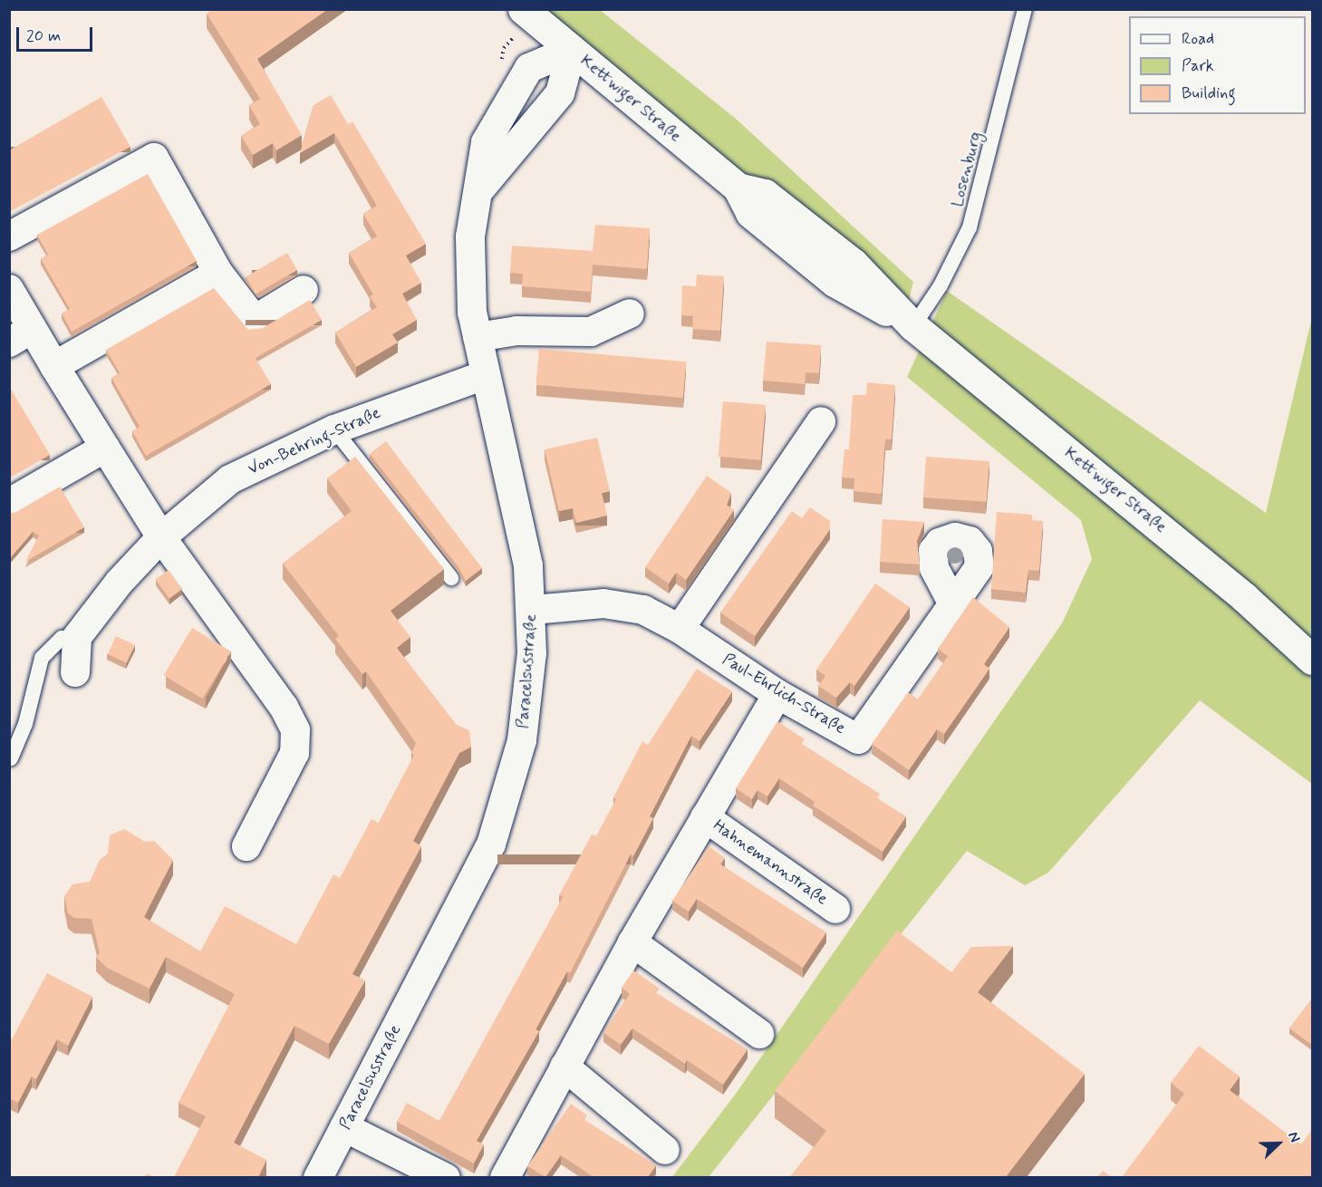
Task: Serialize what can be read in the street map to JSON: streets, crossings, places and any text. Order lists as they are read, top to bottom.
{
  "streets": {
    "main road": ["Kettwiger Straße"],
    "street": [
      "Von-Behring-Straße",
      "Paracelsusstraße",
      "Paul-Ehrlich-Straße",
      "Hahnemannstraße"
    ],
    "lane": ["Losenburg"]
  },
  "crossings": [
    ["Kettwiger Straße", "Losenburg"],
    ["Kettwiger Straße", "Paracelsusstraße"],
    ["Von-Behring-Straße", "Paracelsusstraße"],
    ["Paracelsusstraße", "Paul-Ehrlich-Straße"],
    ["Paul-Ehrlich-Straße", "Hahnemannstraße"]
  ],
  "legend": ["Road", "Park", "Building"],
  "scale_bar": "20 m",
  "north": "top right"
}
